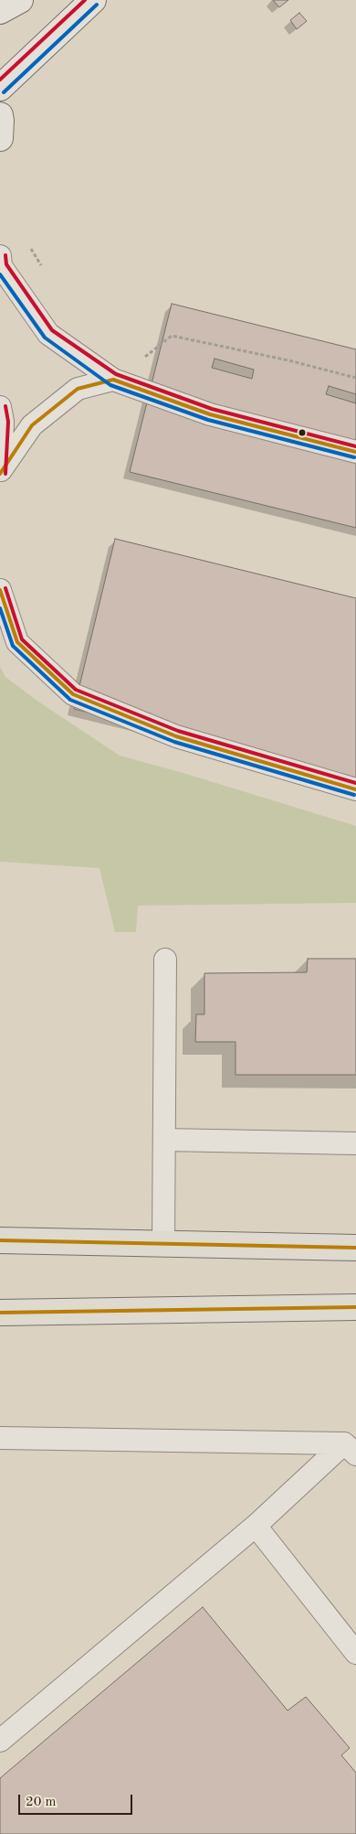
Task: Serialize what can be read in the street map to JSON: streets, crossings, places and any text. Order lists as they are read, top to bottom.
{
  "scale_bar": "20 m"
}
